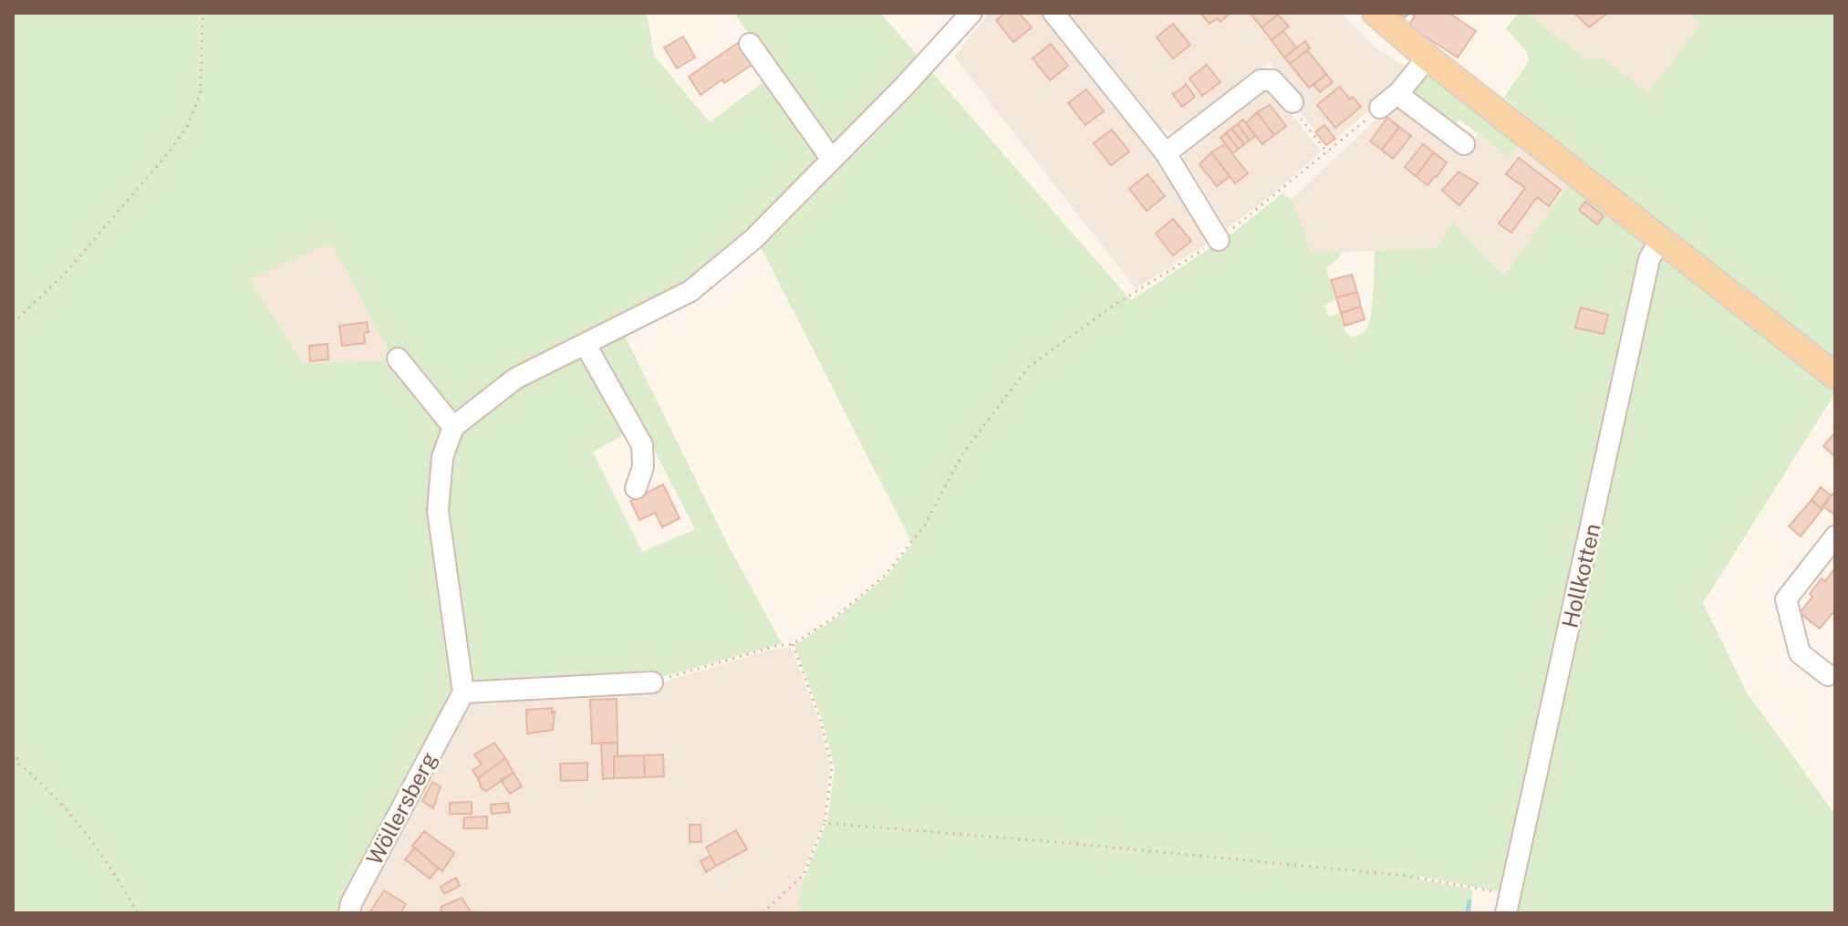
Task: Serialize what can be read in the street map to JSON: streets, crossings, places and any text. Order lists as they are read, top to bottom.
{
  "streets": {
    "street": ["Hollkotten", "Wöllersberg"]
  }
}
